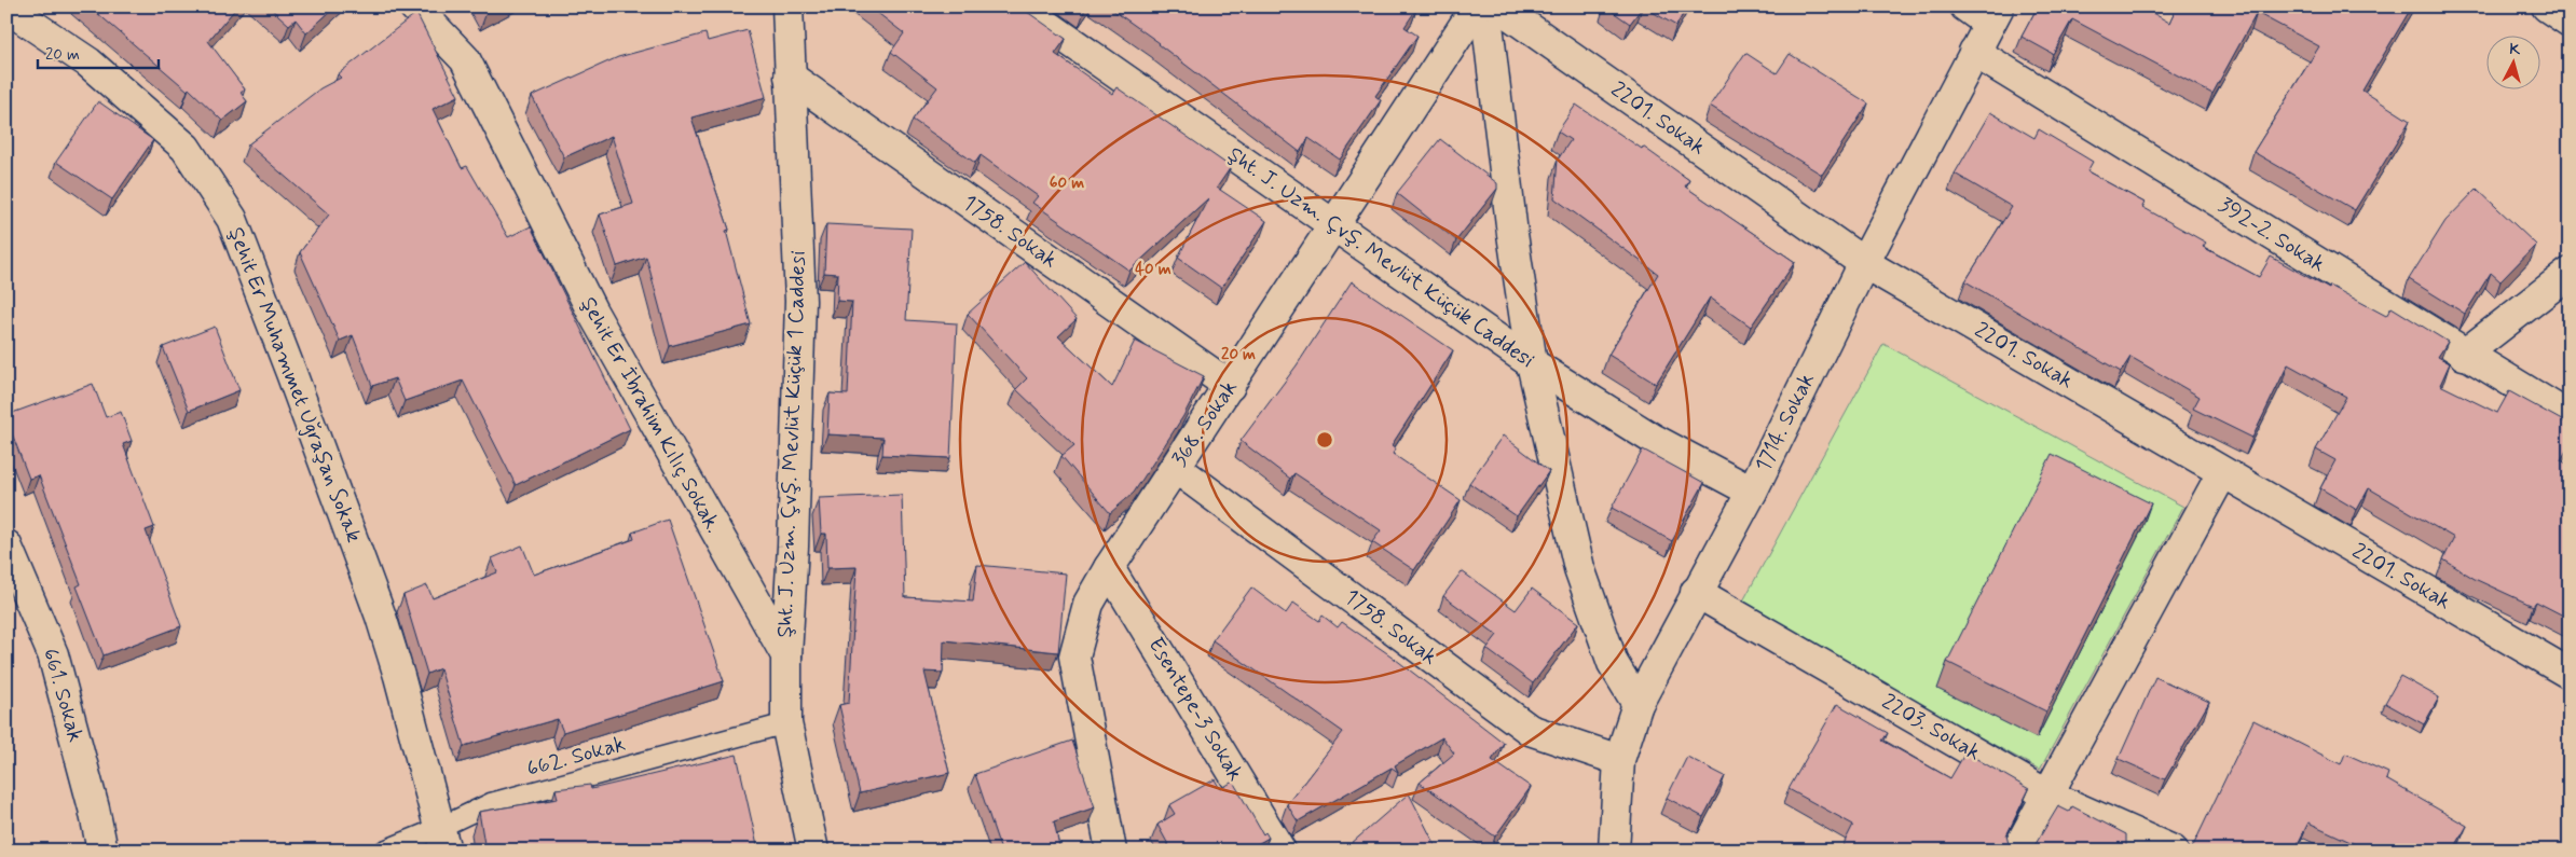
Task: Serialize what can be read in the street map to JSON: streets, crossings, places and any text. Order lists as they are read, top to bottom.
{
  "streets": {
    "street": [
      "2201. Sokak",
      "1758. Sokak",
      "392-2. Sokak",
      "Şht. J. Uzm. Çvş. Mevlüt Küçük Caddesi",
      "Şehit Er Muhammet Uğraşan Sokak",
      "Şehit Er İbrahim Kılıç Sokak.",
      "1714. Sokak",
      "368. Sokak",
      "Şht. J. Uzm. Çvş. Mevlüt Küçük 1 Caddesi",
      "661. Sokak",
      "Esentepe-3 Sokak",
      "2203. Sokak"
    ],
    "lane": ["662. Sokak"]
  },
  "crossings": [
    ["2201. Sokak", "1714. Sokak"],
    ["1758. Sokak", "1714. Sokak"],
    ["1758. Sokak", "368. Sokak"],
    ["1758. Sokak", "Şht. J. Uzm. Çvş. Mevlüt Küçük 1 Caddesi"],
    ["392-2. Sokak", "1714. Sokak"],
    ["Şht. J. Uzm. Çvş. Mevlüt Küçük Caddesi", "1714. Sokak"],
    ["Şht. J. Uzm. Çvş. Mevlüt Küçük Caddesi", "368. Sokak"],
    ["Şehit Er Muhammet Uğraşan Sokak", "662. Sokak"],
    ["Şehit Er İbrahim Kılıç Sokak.", "Şht. J. Uzm. Çvş. Mevlüt Küçük 1 Caddesi"],
    ["Şehit Er İbrahim Kılıç Sokak.", "662. Sokak"],
    ["1714. Sokak", "2203. Sokak"],
    ["368. Sokak", "Esentepe-3 Sokak"]
  ],
  "scale_bar": "20 m",
  "north": "top",
  "rings": ["60 m", "40 m", "20 m"]
}
